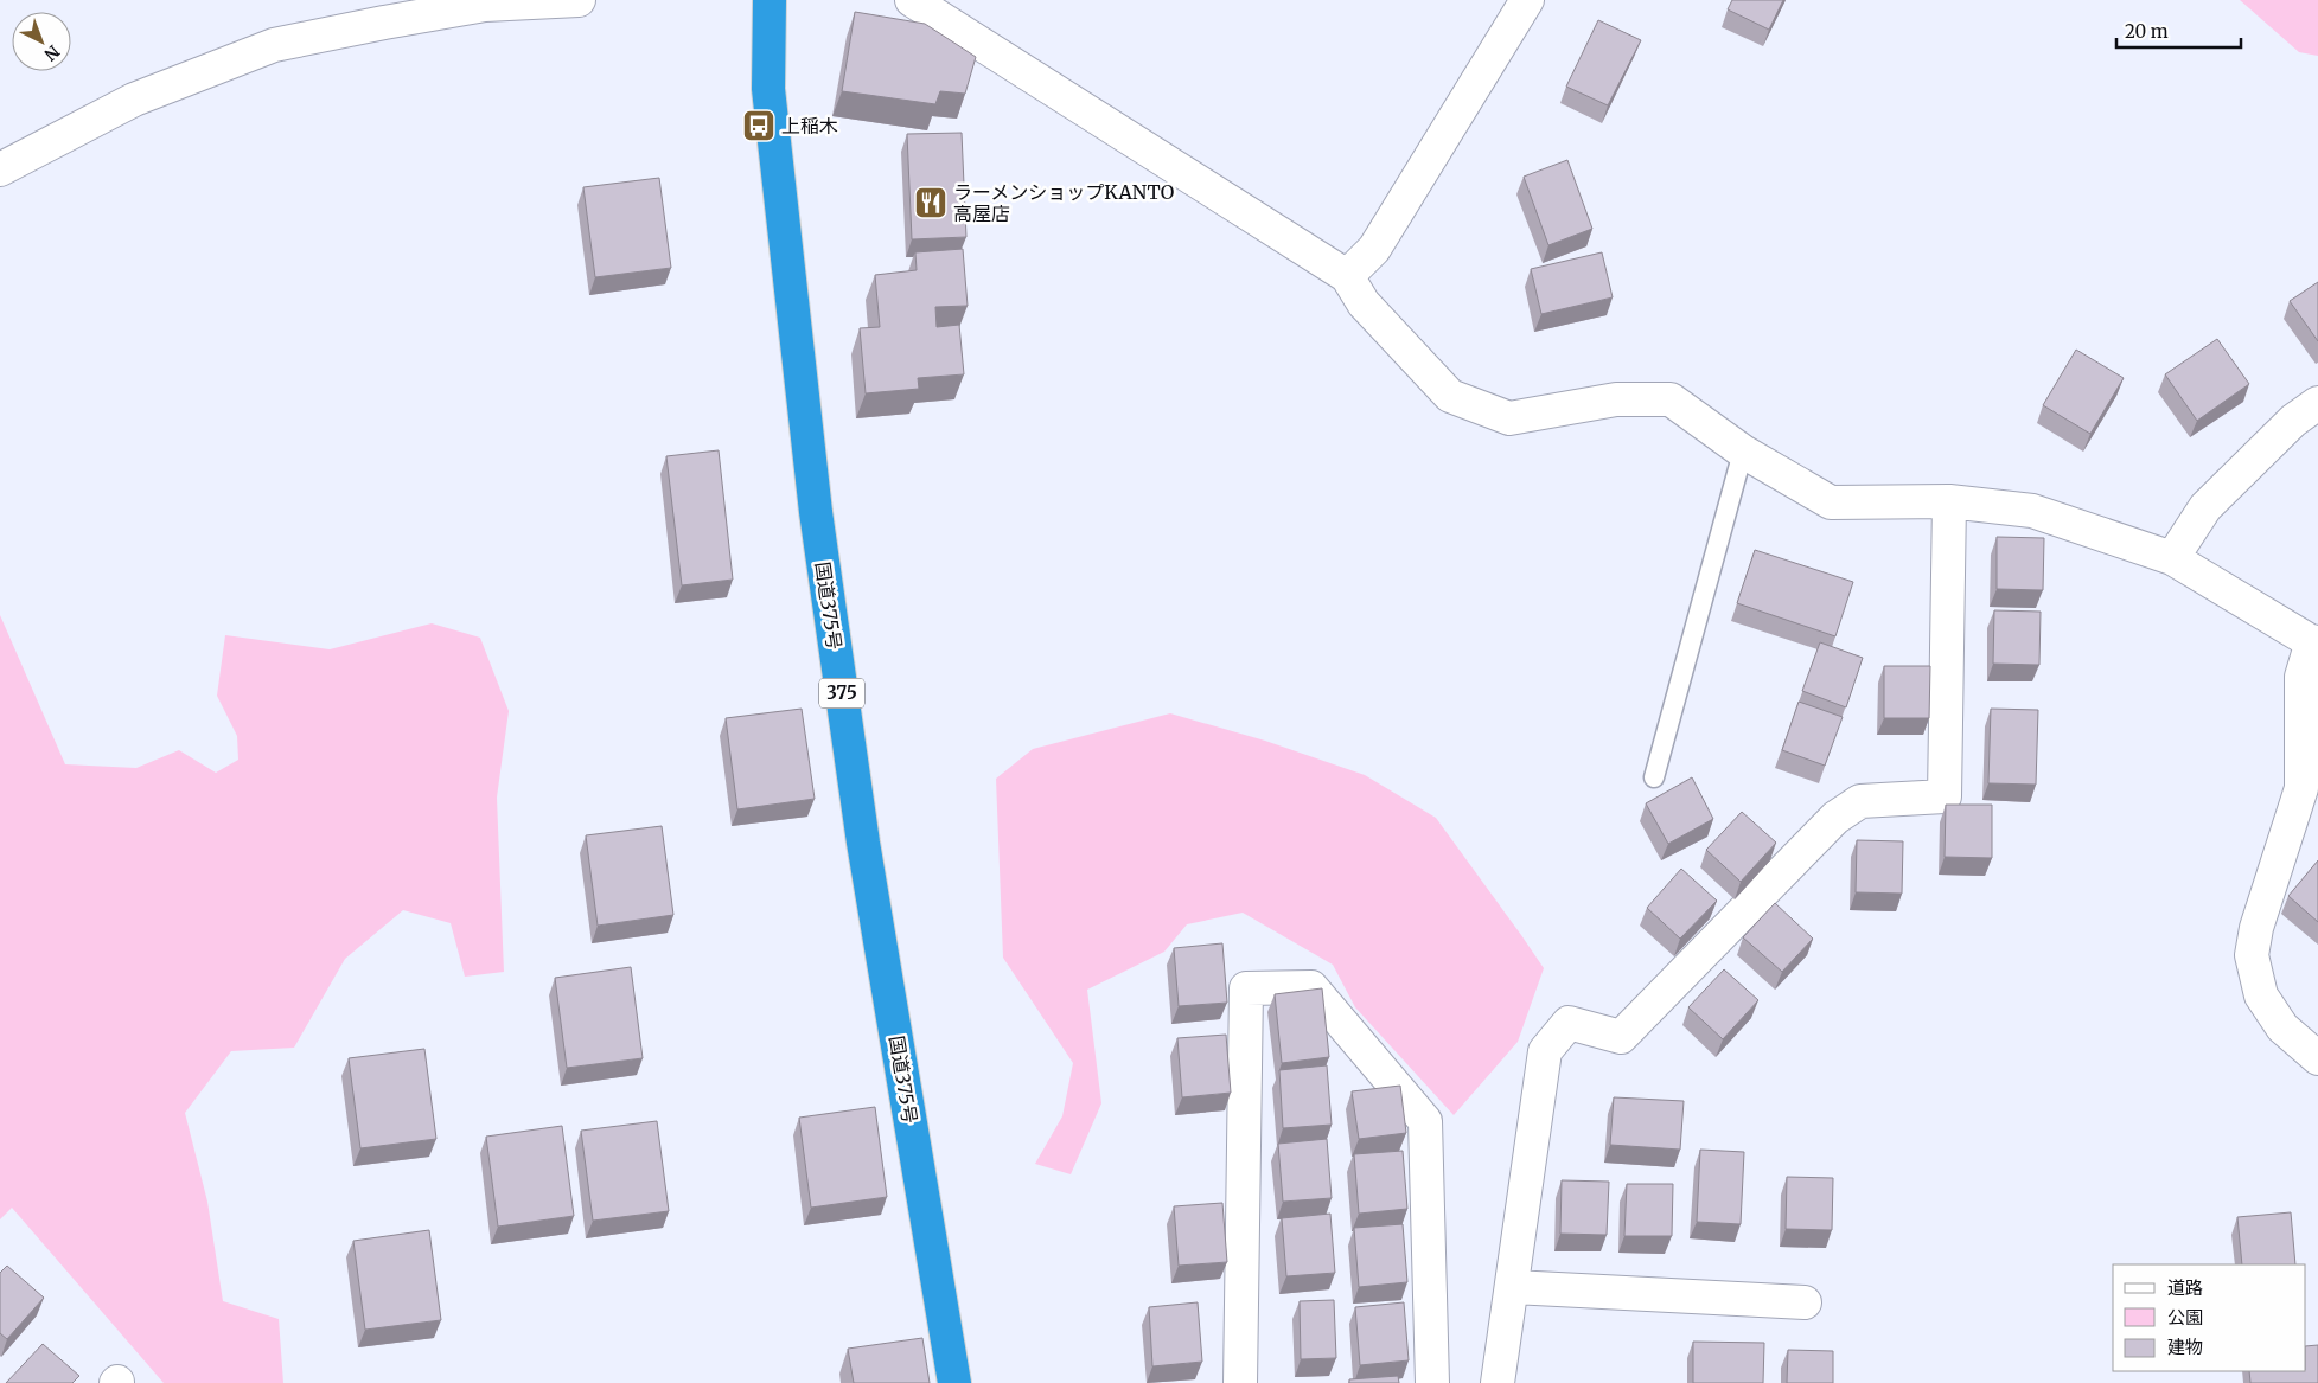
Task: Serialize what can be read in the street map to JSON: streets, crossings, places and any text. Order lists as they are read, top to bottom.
{
  "streets": {
    "highway": ["国道375号", "375"]
  },
  "places": {
    "bus stop": ["上稲木"],
    "restaurant": ["ラーメンショップKANTO 高屋店"]
  },
  "legend": ["道路", "公園", "建物"],
  "scale_bar": "20 m",
  "north": "bottom right"
}
